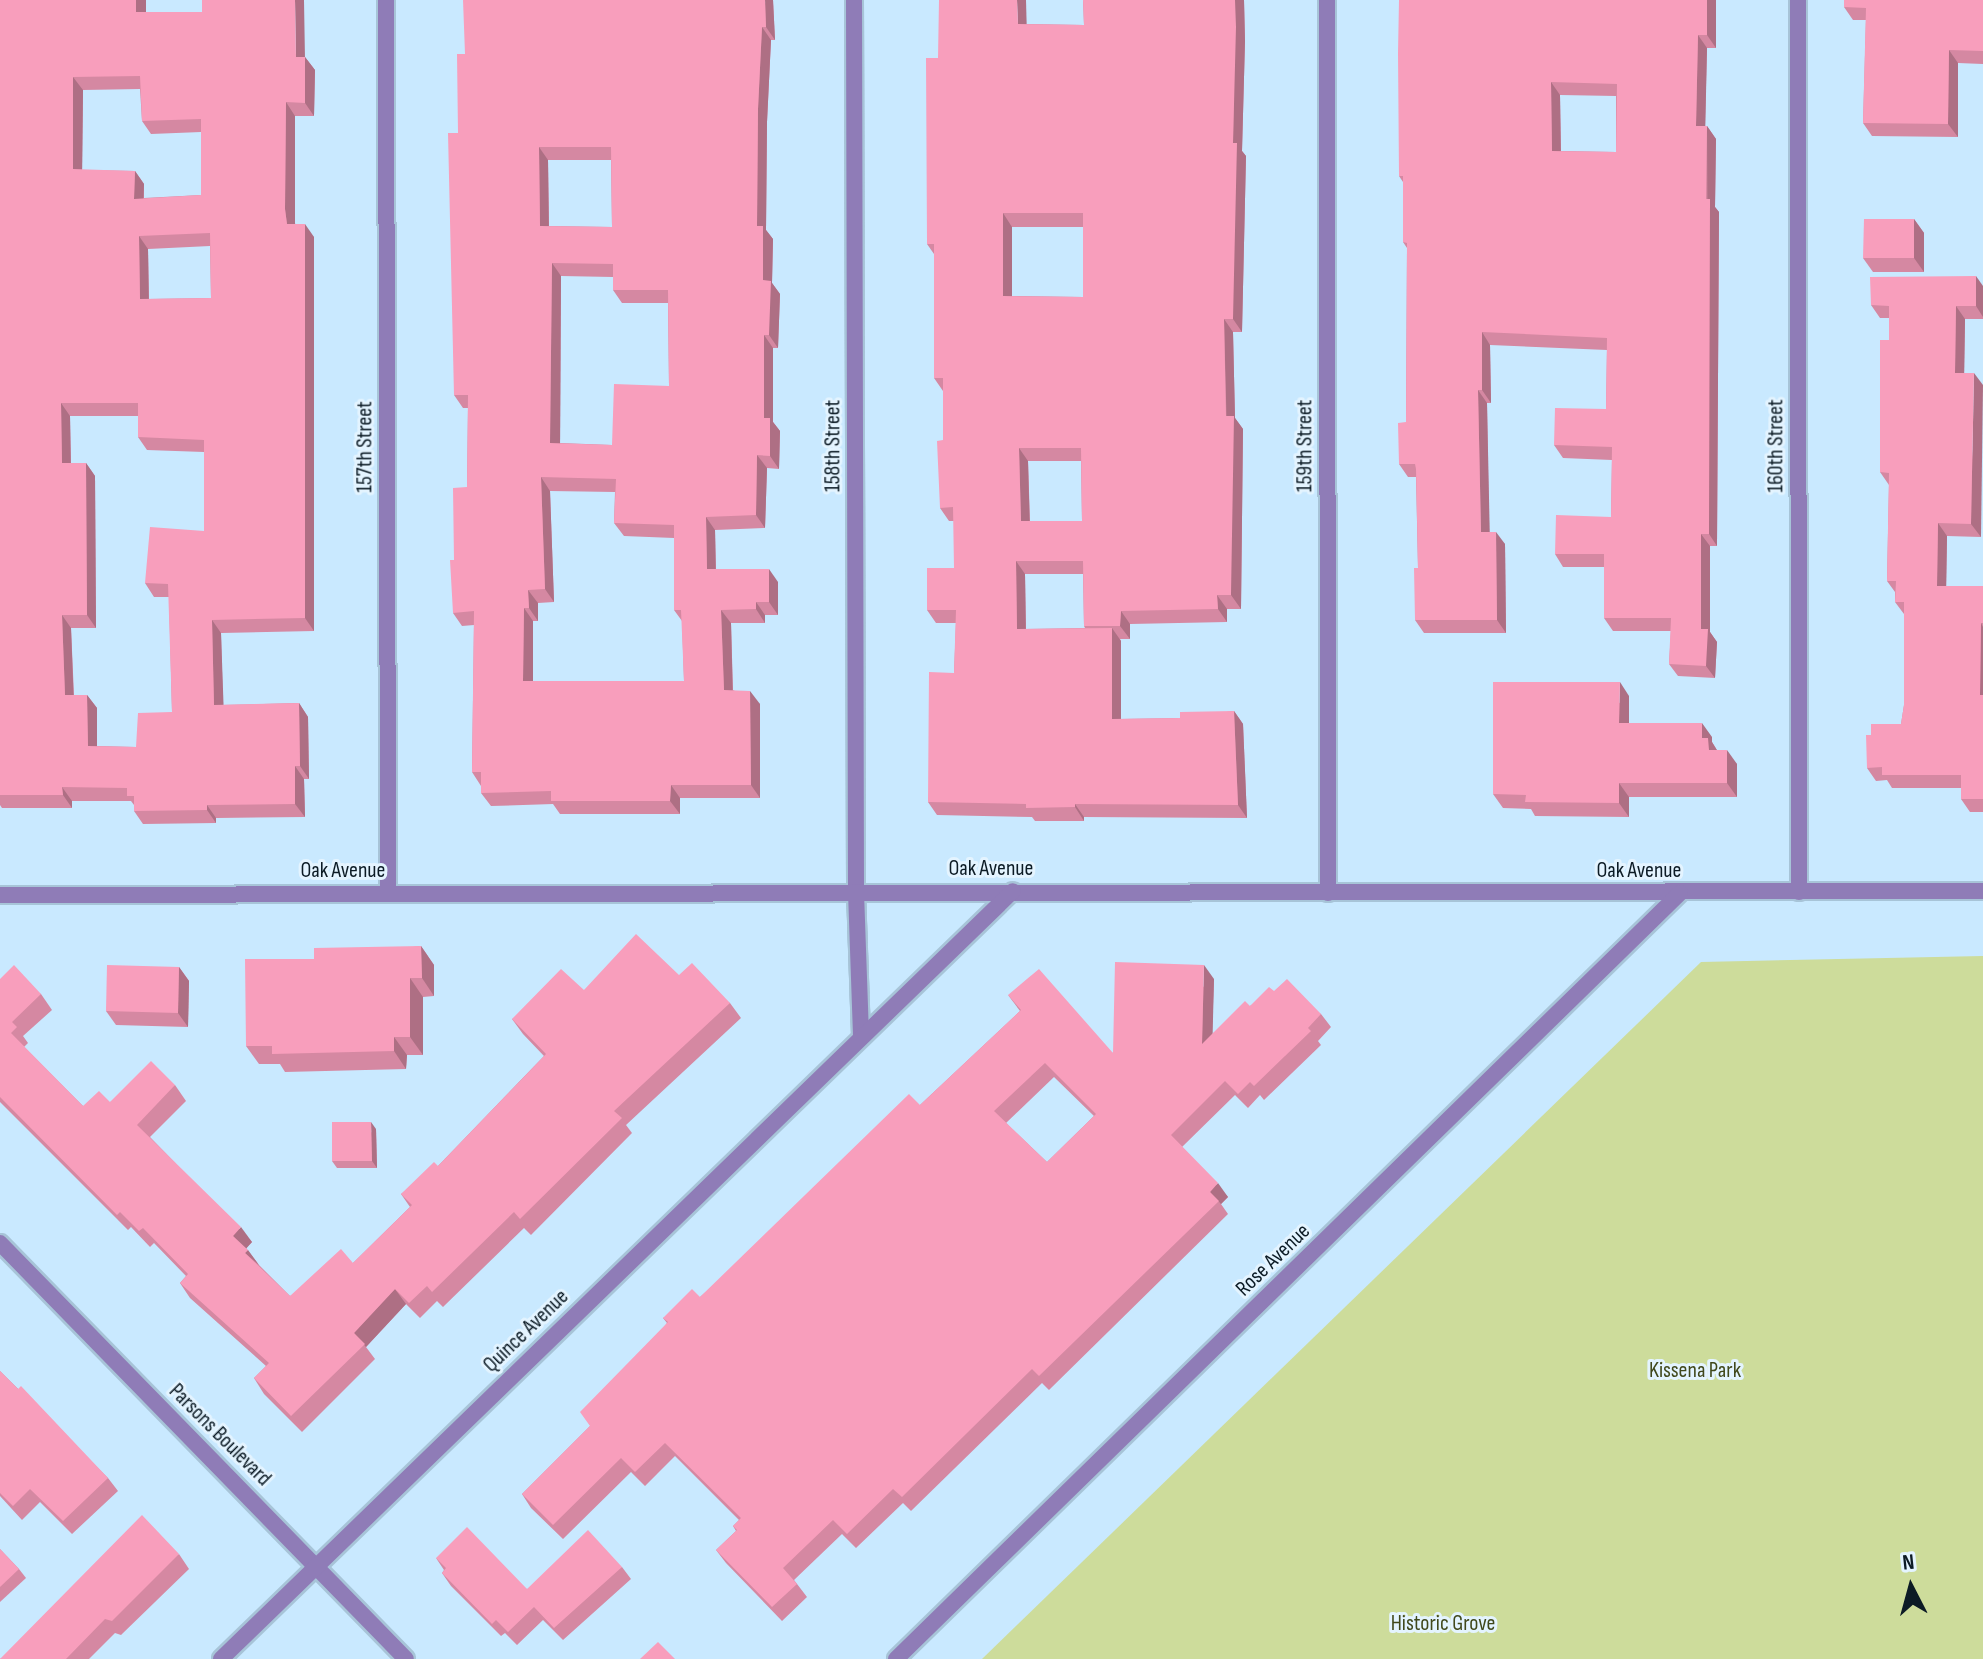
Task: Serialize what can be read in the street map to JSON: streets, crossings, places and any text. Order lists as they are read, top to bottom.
{
  "streets": {
    "street": [
      "158th Street",
      "159th Street",
      "160th Street",
      "157th Street",
      "Oak Avenue",
      "Rose Avenue",
      "Quince Avenue",
      "Parsons Boulevard"
    ]
  },
  "crossings": [
    ["158th Street", "Oak Avenue"],
    ["159th Street", "Oak Avenue"],
    ["160th Street", "Oak Avenue"],
    ["157th Street", "Oak Avenue"],
    ["Oak Avenue", "Rose Avenue"],
    ["Oak Avenue", "Quince Avenue"],
    ["Quince Avenue", "Parsons Boulevard"]
  ],
  "parks": ["Kissena Park", "Historic Grove"],
  "north": "top"
}
